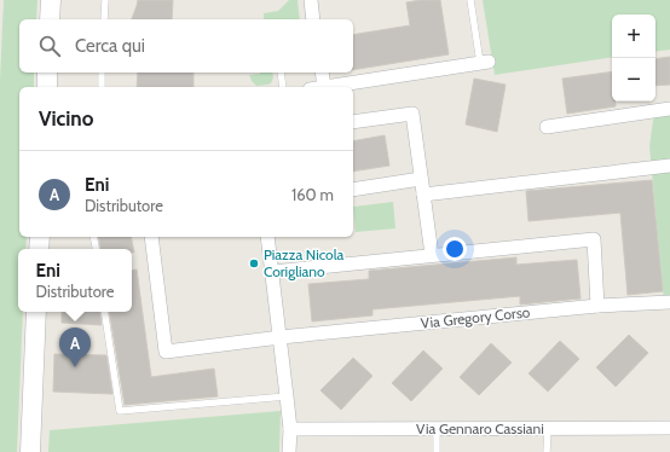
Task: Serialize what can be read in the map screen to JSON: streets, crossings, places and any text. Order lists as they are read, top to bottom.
{
  "streets": {
    "street": ["Via Gregory Corso", "Via Gennaro Cassiani"]
  },
  "places": ["Piazza Nicola Corigliano"],
  "page": {
    "map_buttons": ["+", "−"],
    "search": "Cerca qui",
    "heading": "Vicino",
    "list": [
      {
        "mark": "A",
        "name": "Eni",
        "note": "Distributore",
        "value": "160 m"
      }
    ],
    "popup": ["Eni", "Distributore"],
    "pins": "A"
  }
}
